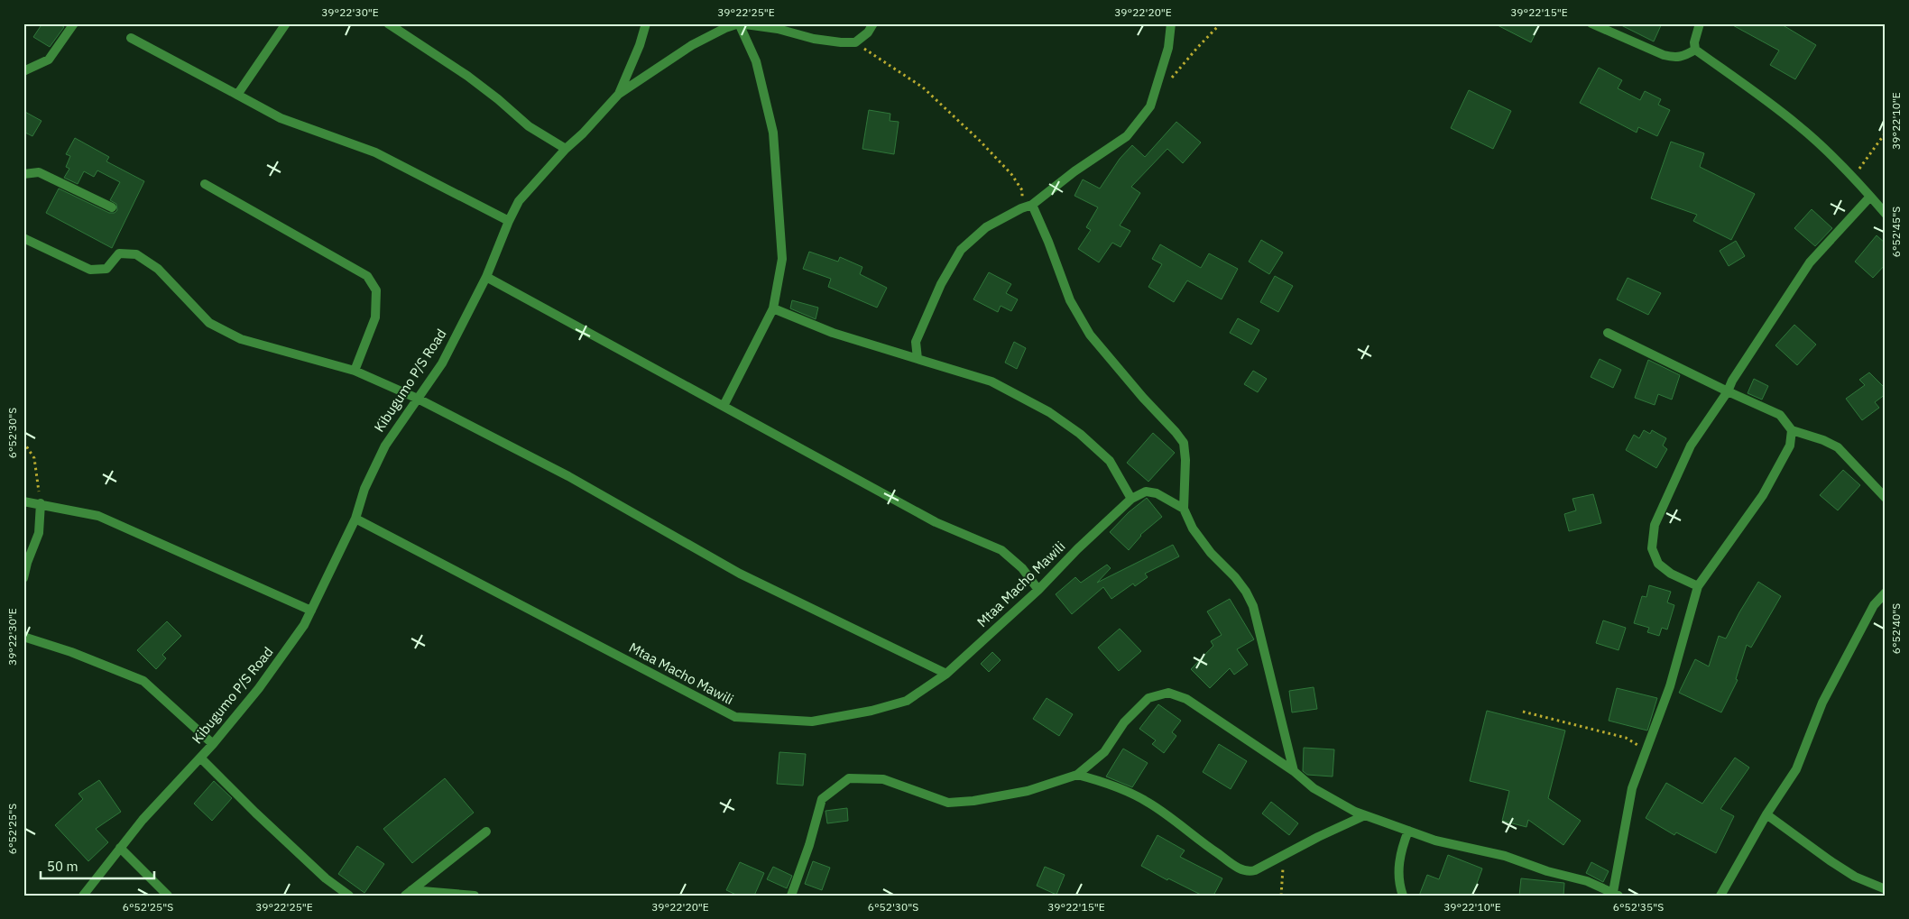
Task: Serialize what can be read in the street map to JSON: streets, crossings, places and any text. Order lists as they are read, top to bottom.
{
  "streets": {
    "street": ["Kibugumo P/S Road", "Mtaa Macho Mawili"]
  },
  "crossings": [
    ["Kibugumo P/S Road", "Mtaa Macho Mawili"]
  ],
  "scale_bar": "50 m",
  "coordinates": [
    "39°22'30\"E",
    "39°22'25\"E",
    "39°22'20\"E",
    "39°22'15\"E",
    "39°22'10\"E",
    "6°52'45\"S",
    "6°52'30\"S",
    "6°52'40\"S",
    "6°52'25\"S",
    "6°52'35\"S"
  ]
}
